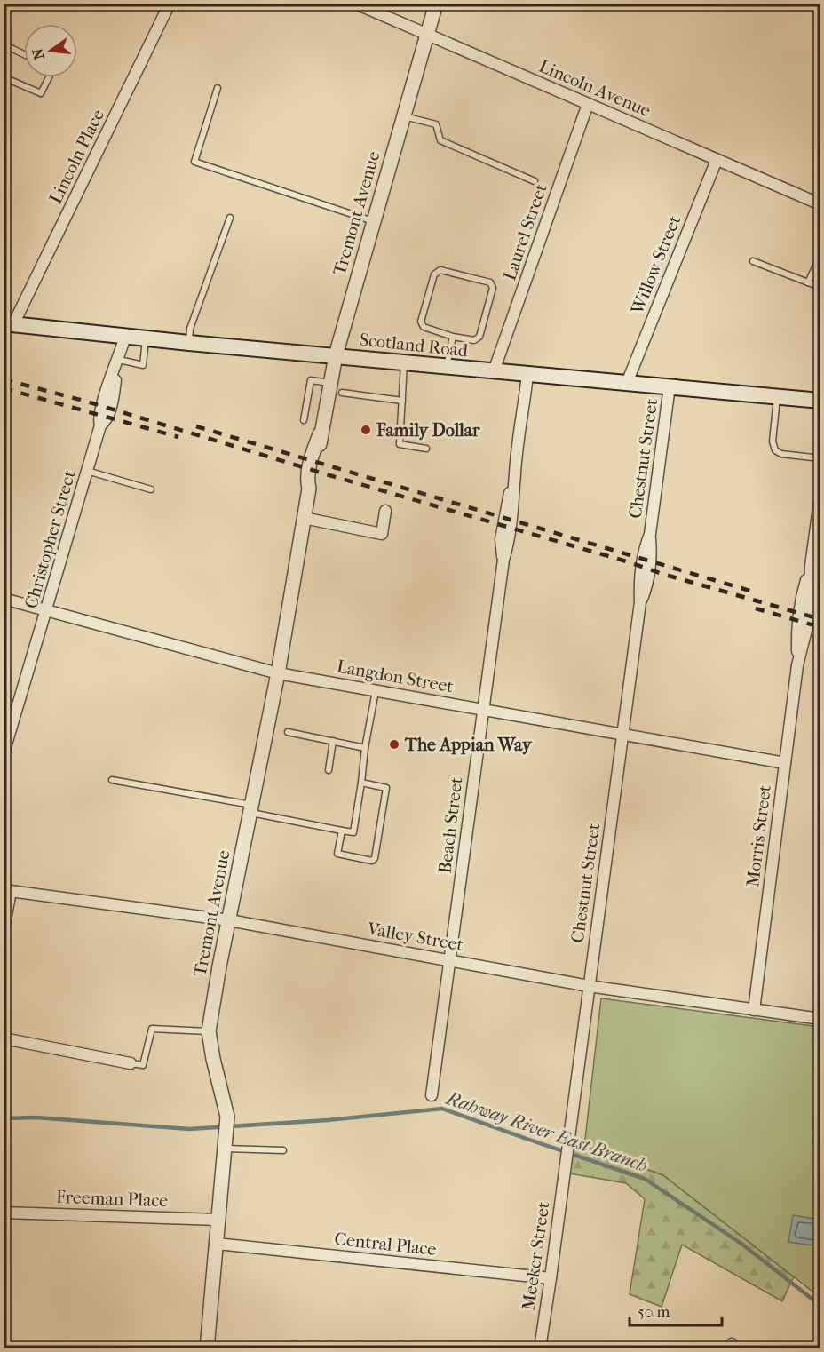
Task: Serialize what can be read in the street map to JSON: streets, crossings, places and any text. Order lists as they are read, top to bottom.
{
  "streets": {
    "main road": ["Scotland Road"],
    "street": [
      "Lincoln Avenue",
      "Lincoln Place",
      "Tremont Avenue",
      "Laurel Street",
      "Willow Street",
      "Chestnut Street",
      "Christopher Street",
      "Langdon Street",
      "Beach Street",
      "Morris Street",
      "Valley Street",
      "Freeman Place",
      "Central Place",
      "Meeker Street"
    ]
  },
  "crossings": [
    ["Lincoln Avenue", "Tremont Avenue"],
    ["Lincoln Avenue", "Laurel Street"],
    ["Lincoln Avenue", "Willow Street"],
    ["Lincoln Place", "Scotland Road"],
    ["Tremont Avenue", "Scotland Road"],
    ["Tremont Avenue", "Langdon Street"],
    ["Tremont Avenue", "Valley Street"],
    ["Tremont Avenue", "Freeman Place"],
    ["Tremont Avenue", "Central Place"],
    ["Laurel Street", "Scotland Road"],
    ["Willow Street", "Scotland Road"],
    ["Scotland Road", "Chestnut Street"],
    ["Scotland Road", "Christopher Street"],
    ["Scotland Road", "Beach Street"],
    ["Chestnut Street", "Langdon Street"],
    ["Chestnut Street", "Valley Street"],
    ["Chestnut Street", "Meeker Street"],
    ["Christopher Street", "Langdon Street"],
    ["Langdon Street", "Beach Street"],
    ["Langdon Street", "Morris Street"],
    ["Beach Street", "Valley Street"],
    ["Morris Street", "Valley Street"],
    ["Central Place", "Meeker Street"]
  ],
  "water": ["Rahway River East Branch"],
  "places": ["Family Dollar", "The Appian Way"],
  "scale_bar": "50 m",
  "north": "left"
}
